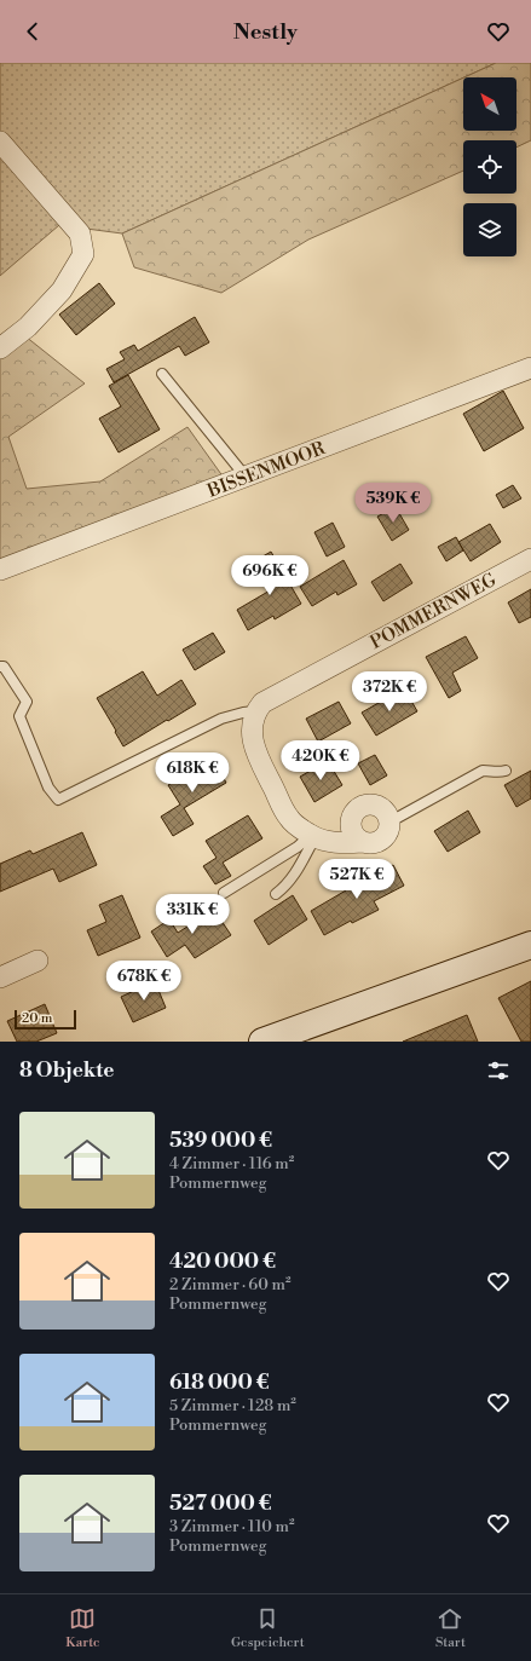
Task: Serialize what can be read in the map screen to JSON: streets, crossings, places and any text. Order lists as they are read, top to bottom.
{
  "streets": {
    "street": ["BISSENMOOR", "POMMERNWEG"]
  },
  "scale_bar": "20 m",
  "north": "top left",
  "page": {
    "header": "Nestly",
    "price": [
      "539K €",
      "696K €",
      "372K €",
      "420K €",
      "618K €",
      "527K €",
      "331K €",
      "678K €"
    ],
    "scale": "20 m",
    "heading": "8 Objekte",
    "list": [
      {
        "name": "539 000 €",
        "note": "4 Zimmer · 116 m² · Pommernweg"
      },
      {
        "name": "420 000 €",
        "note": "2 Zimmer · 60 m² · Pommernweg"
      },
      {
        "name": "618 000 €",
        "note": "5 Zimmer · 128 m² · Pommernweg"
      },
      {
        "name": "527 000 €",
        "note": "3 Zimmer · 110 m² · Pommernweg"
      }
    ],
    "tabs": ["Karte", "Gespeichert", "Start"]
  }
}
